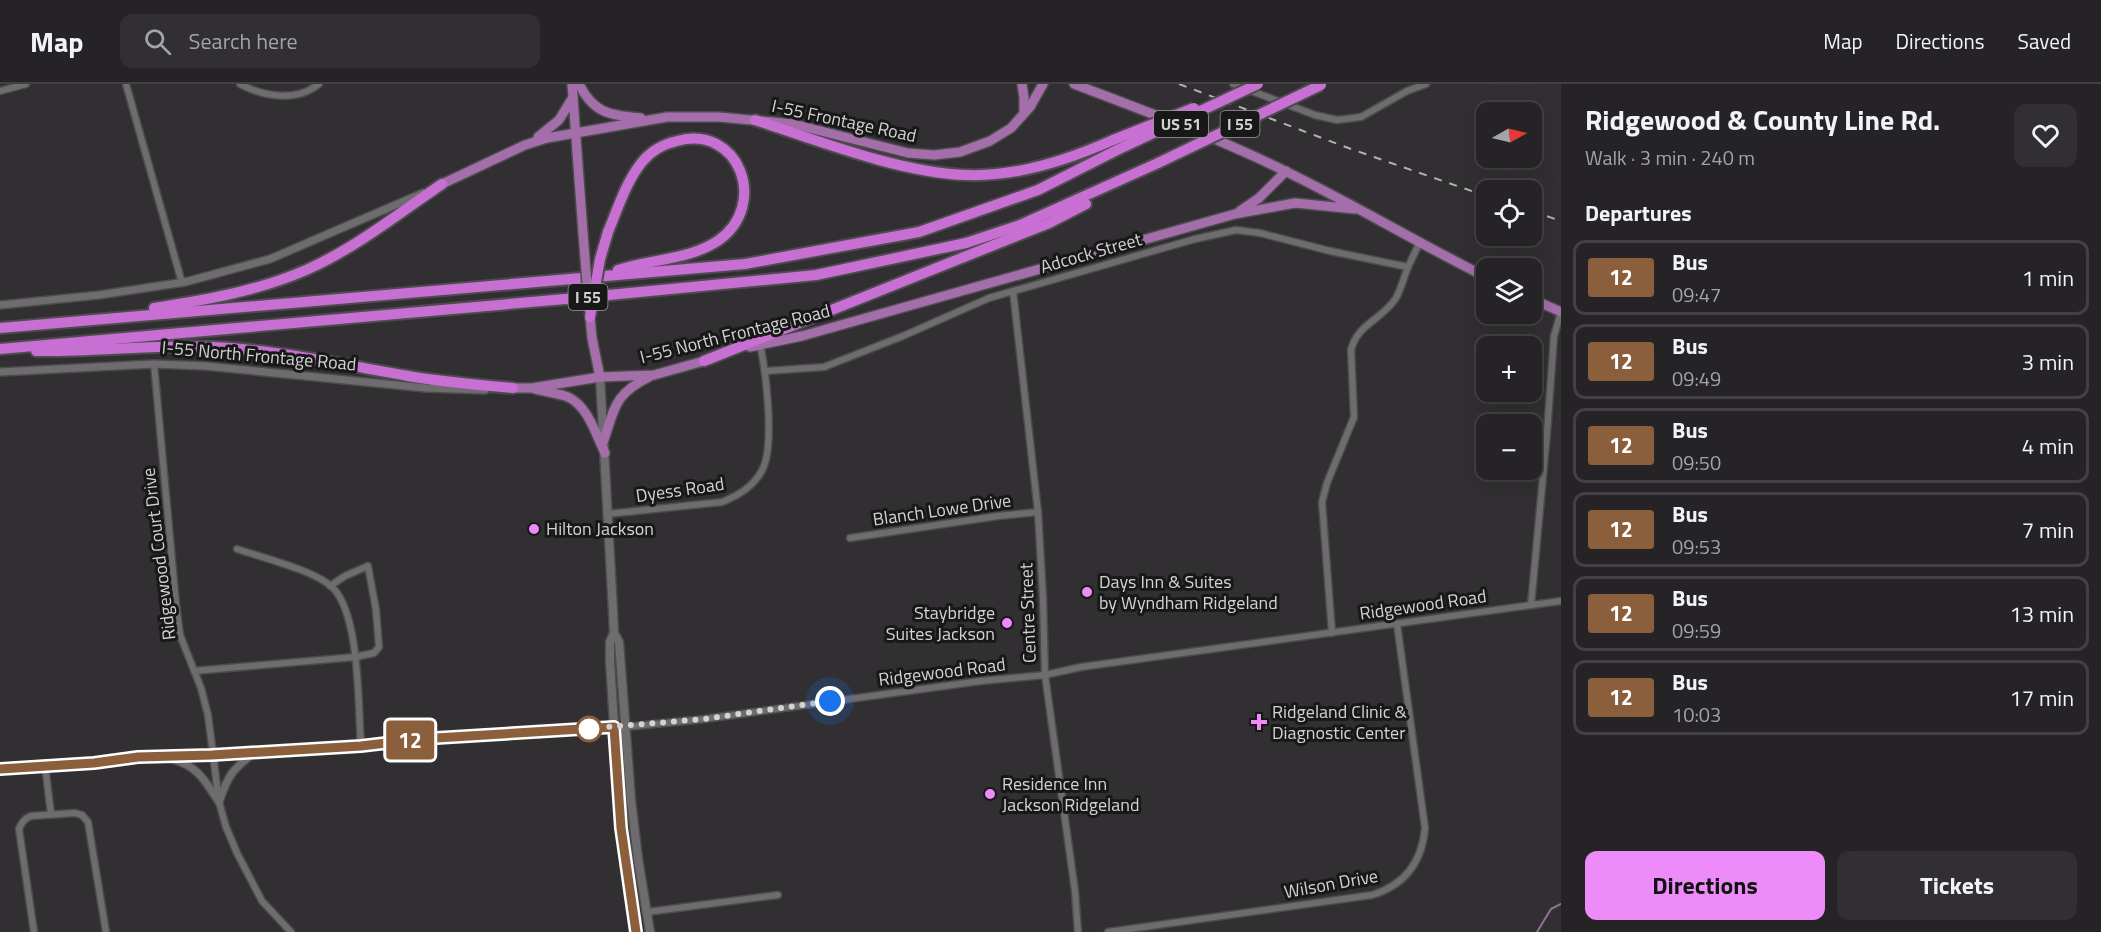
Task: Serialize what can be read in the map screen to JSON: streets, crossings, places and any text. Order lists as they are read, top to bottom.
{
  "streets": {
    "highway": ["I 55"],
    "main road": ["I-55 Frontage Road", "US 51", "I-55 North Frontage Road"],
    "street": [
      "Adcock Street",
      "Dyess Road",
      "Blanch Lowe Drive",
      "Ridgewood Court Drive",
      "Ridgewood Road",
      "Centre Street",
      "Wilson Drive"
    ]
  },
  "crossings": [
    ["US 51", "I-55 North Frontage Road"],
    ["Adcock Street", "Dyess Road"],
    ["Adcock Street", "Centre Street"],
    ["I-55 North Frontage Road", "Dyess Road"],
    ["I-55 North Frontage Road", "Ridgewood Court Drive"],
    ["Blanch Lowe Drive", "Centre Street"],
    ["Ridgewood Court Drive", "Ridgewood Road"],
    ["Ridgewood Road", "Centre Street"],
    ["Ridgewood Road", "Wilson Drive"]
  ],
  "places": {
    "other": [
      "Hilton Jackson",
      "Days Inn & Suites by Wyndham Ridgeland",
      "Staybridge Suites Jackson",
      "Residence Inn Jackson Ridgeland"
    ],
    "health": ["Ridgeland Clinic & Diagnostic Center"]
  },
  "lines": ["bus line 12"],
  "north": "right",
  "page": {
    "header": "Map",
    "search": "Search here",
    "nav": ["Map", "Directions", "Saved"],
    "on_map": "12",
    "heading": [
      ["Ridgewood & County Line Rd.", "Walk · 3 min · 240 m"],
      "Departures"
    ],
    "map_buttons": ["+", "−"],
    "list": [
      {
        "mark": "12",
        "name": "Bus",
        "note": "09:47",
        "value": "1 min"
      },
      {
        "mark": "12",
        "name": "Bus",
        "note": "09:49",
        "value": "3 min"
      },
      {
        "mark": "12",
        "name": "Bus",
        "note": "09:50",
        "value": "4 min"
      },
      {
        "mark": "12",
        "name": "Bus",
        "note": "09:53",
        "value": "7 min"
      },
      {
        "mark": "12",
        "name": "Bus",
        "note": "09:59",
        "value": "13 min"
      },
      {
        "mark": "12",
        "name": "Bus",
        "note": "10:03",
        "value": "17 min"
      }
    ],
    "buttons": ["Directions", "Tickets"]
  }
}
